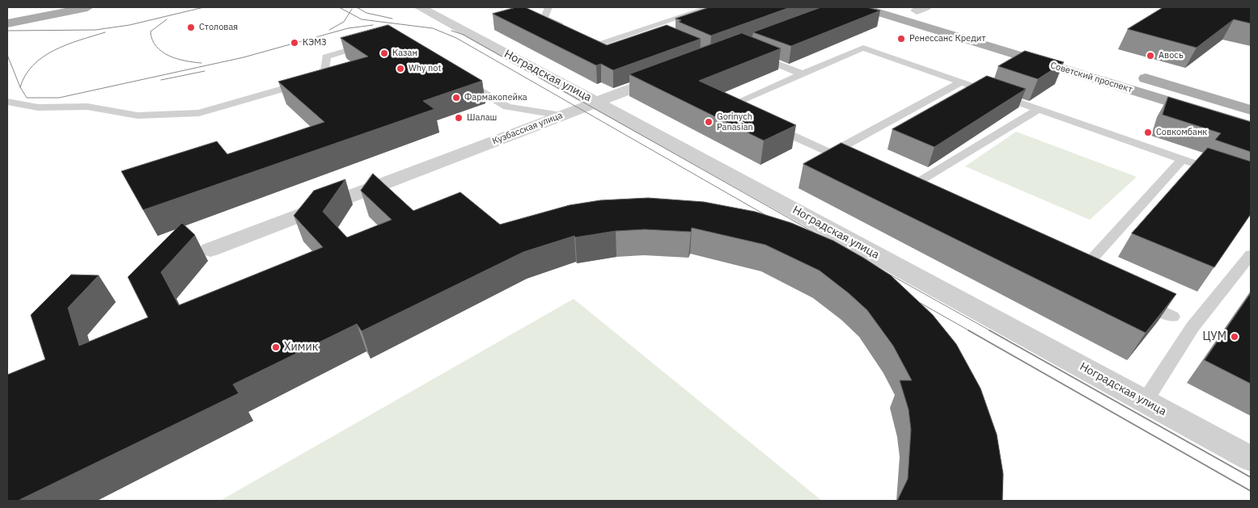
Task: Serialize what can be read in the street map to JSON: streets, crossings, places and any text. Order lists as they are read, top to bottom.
{
  "streets": {
    "main road": ["Советский проспект"],
    "street": ["Ноградская улица", "Кузбасская улица"]
  },
  "crossings": [
    ["Ноградская улица", "Кузбасская улица"]
  ],
  "places": [
    "Столовая",
    "Ренессанс Кредит",
    "КЭМЗ",
    "Казан",
    "Авось",
    "Why not",
    "Фармакопейка",
    "Шалаш",
    "Gorinych Panasian",
    "Совкомбанк",
    "ЦУМ",
    "Химик"
  ]
}
